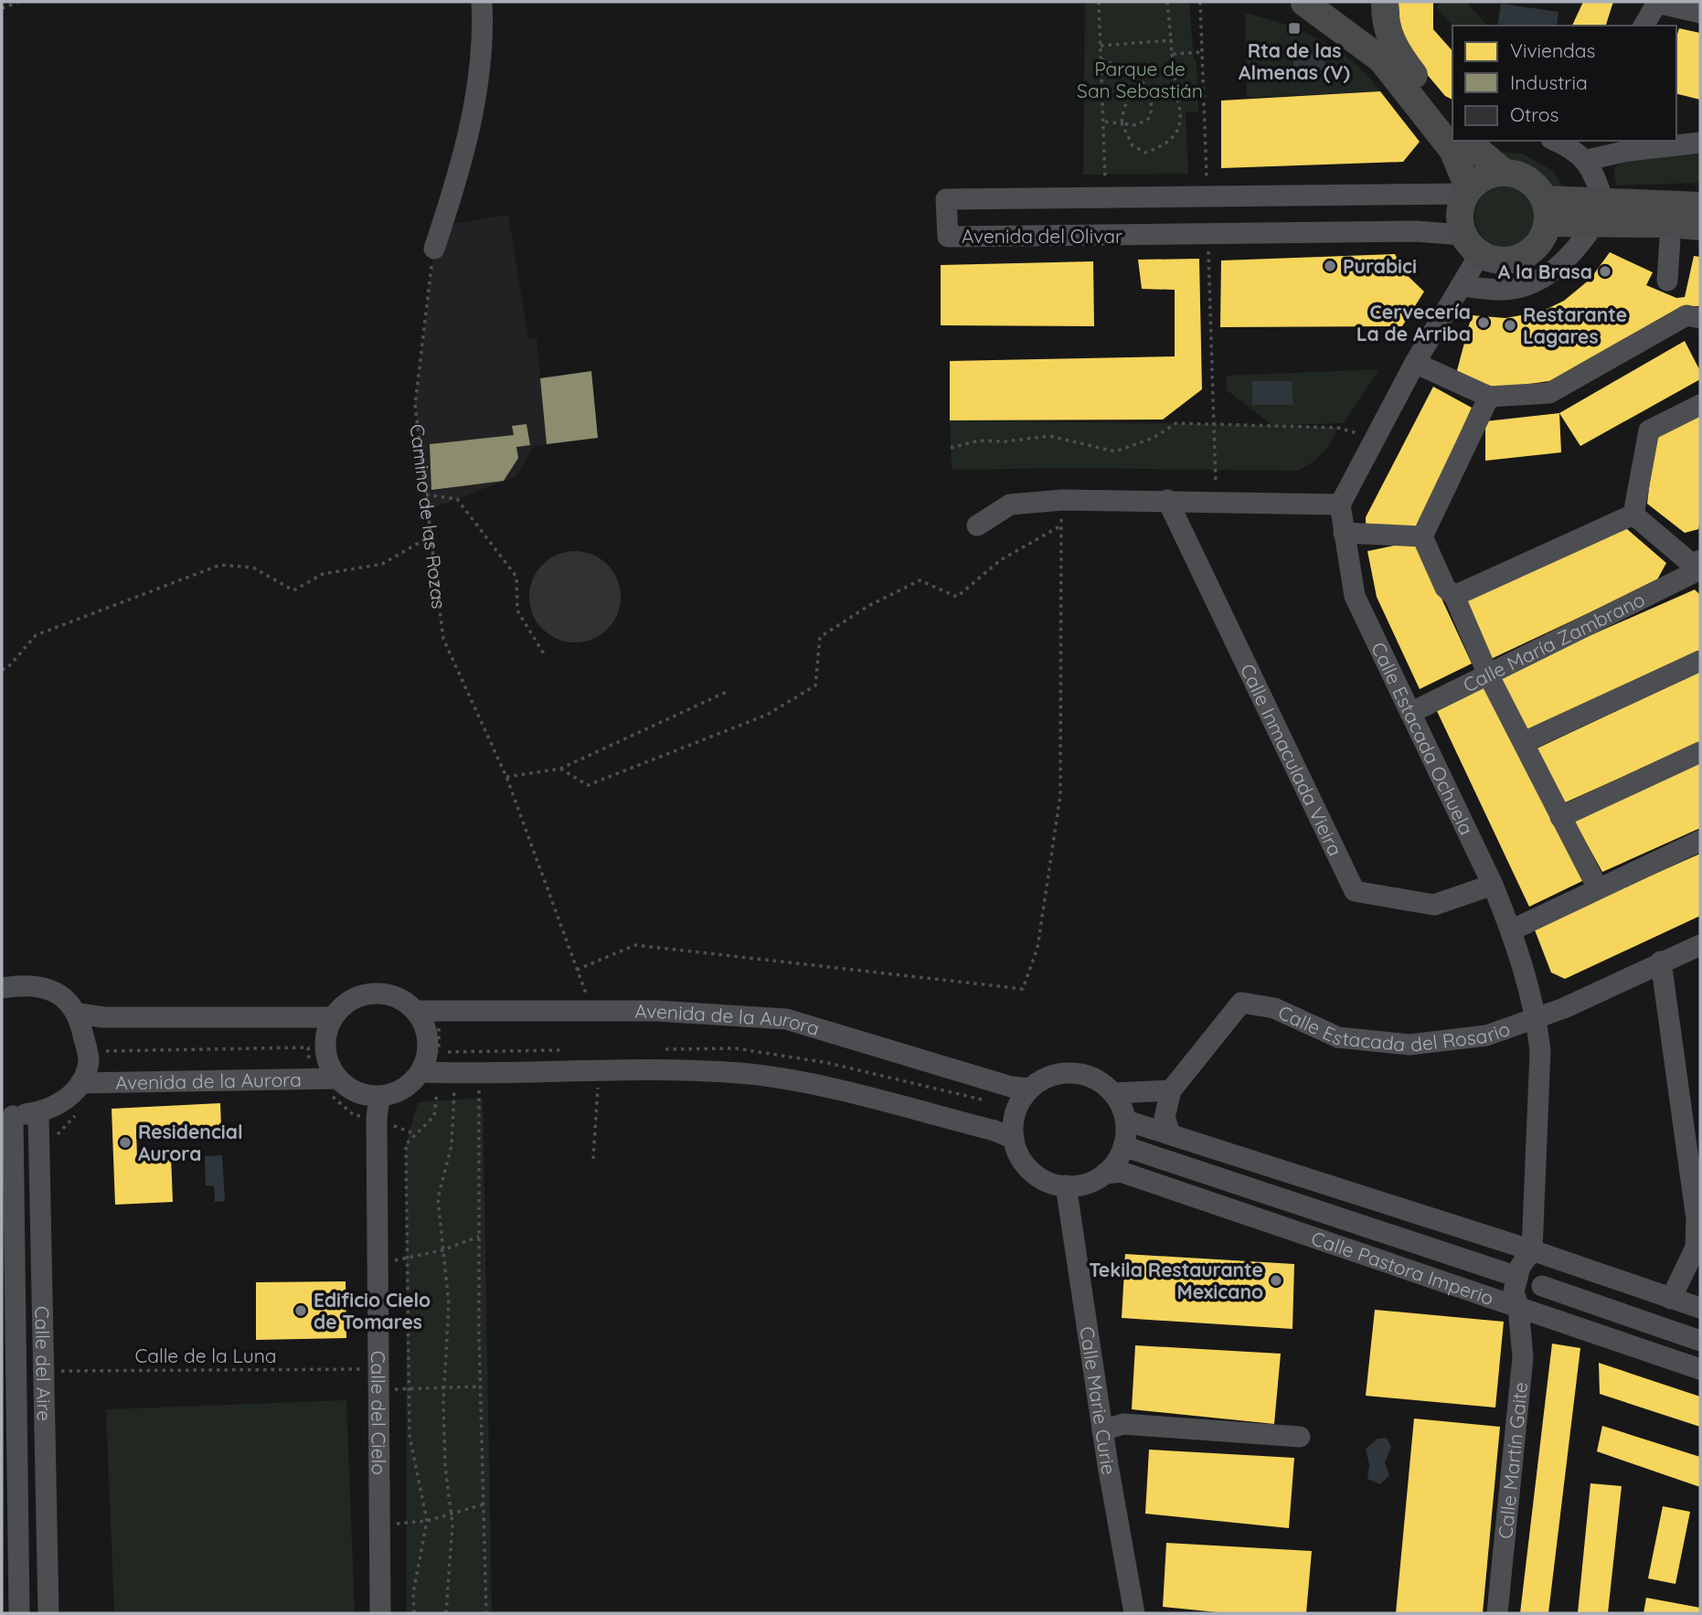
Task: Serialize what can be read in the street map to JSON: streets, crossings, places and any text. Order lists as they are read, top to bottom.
{
  "streets": {
    "street": [
      "Avenida del Olivar",
      "Calle María Zambrano",
      "Calle Estacada Ochuela",
      "Calle Inmaculada Vieira",
      "Calle Estacada del Rosario",
      "Avenida de la Aurora",
      "Calle Pastora Imperio",
      "Calle del Aire",
      "Calle Marie Curie",
      "Calle del Cielo",
      "Calle Martín Gaite"
    ],
    "path": ["Camino de las Rozas", "Calle de la Luna"]
  },
  "crossings": [
    ["Camino de las Rozas", "Avenida de la Aurora"],
    ["Calle María Zambrano", "Calle Estacada Ochuela"],
    ["Calle Estacada Ochuela", "Calle Inmaculada Vieira"],
    ["Calle Estacada Ochuela", "Calle Estacada del Rosario"],
    ["Avenida de la Aurora", "Calle Pastora Imperio"],
    ["Avenida de la Aurora", "Calle Marie Curie"],
    ["Avenida de la Aurora", "Calle del Cielo"],
    ["Calle Pastora Imperio", "Calle Marie Curie"],
    ["Calle Pastora Imperio", "Calle Martín Gaite"],
    ["Calle de la Luna", "Calle del Aire"],
    ["Calle de la Luna", "Calle del Cielo"]
  ],
  "parks": ["Parque de San Sebastián"],
  "places": {
    "transit": ["Rta de las Almenas (V)"],
    "other": [
      "Purabici",
      "A la Brasa",
      "Cervecería La de Arriba",
      "Restarante Lagares",
      "Residencial Aurora",
      "Tekila Restaurante Mexicano",
      "Edificio Cielo de Tomares"
    ]
  },
  "legend": ["Viviendas", "Industria", "Otros"]
}
